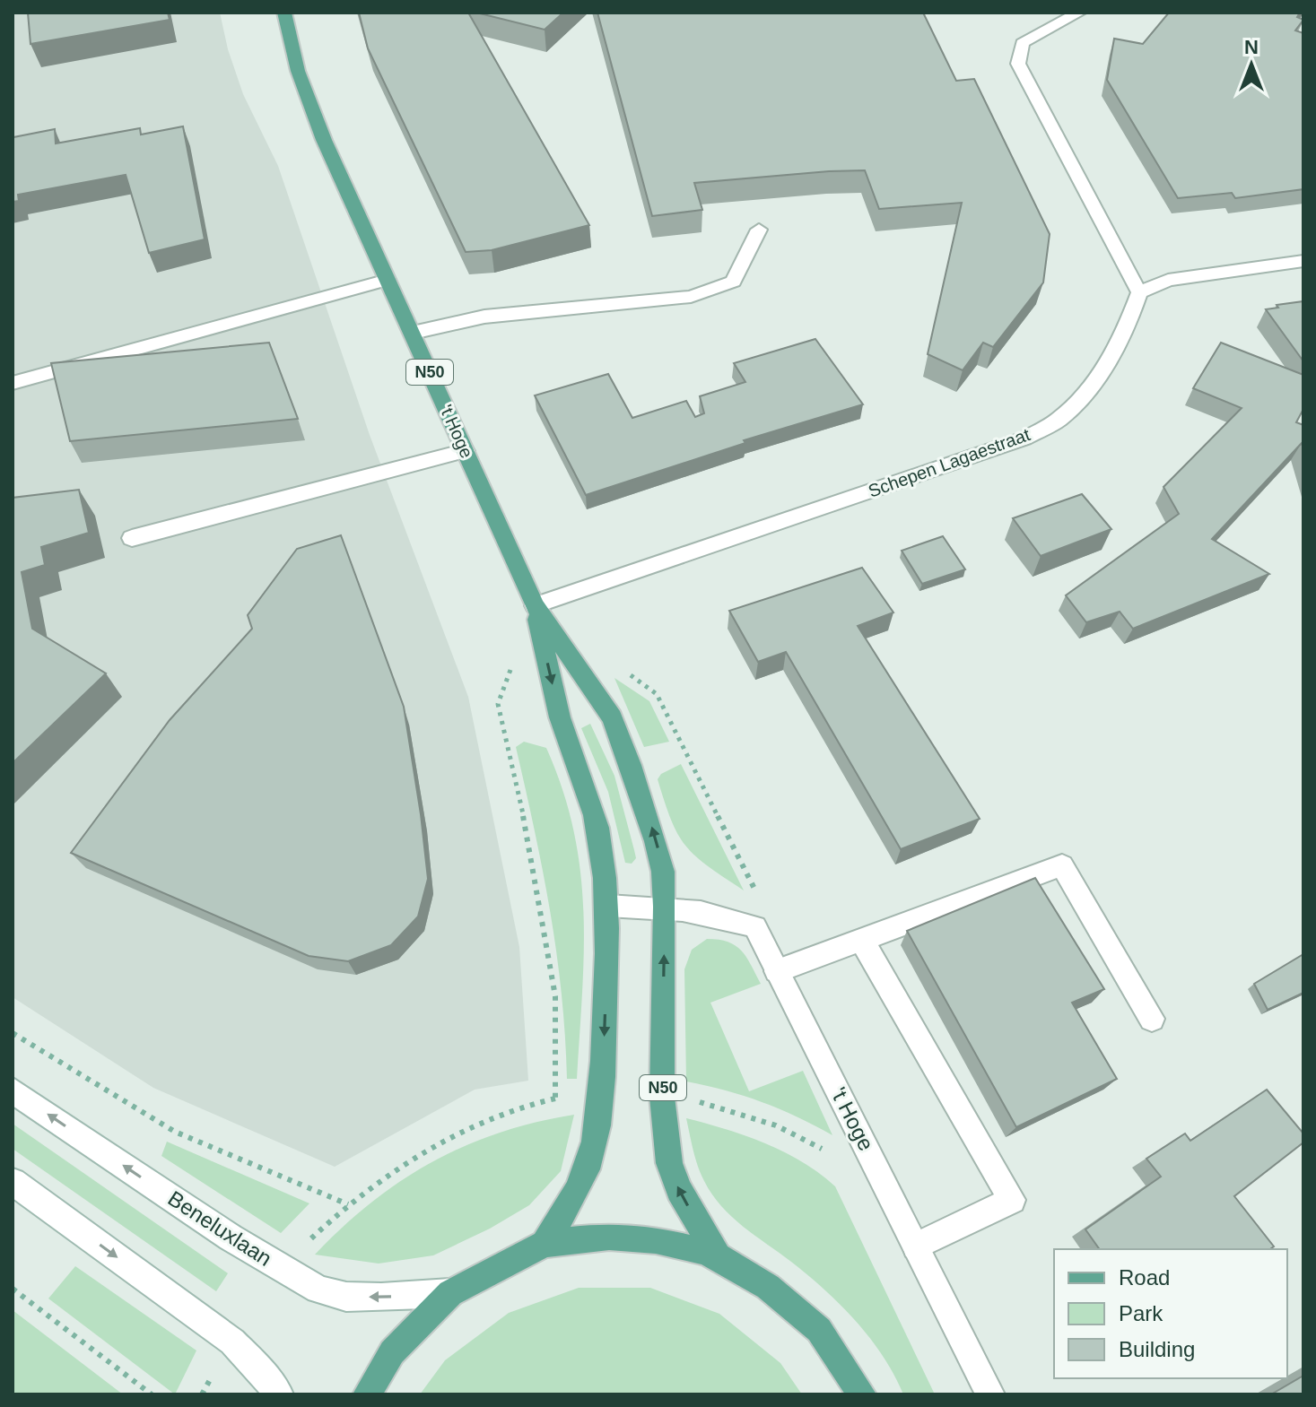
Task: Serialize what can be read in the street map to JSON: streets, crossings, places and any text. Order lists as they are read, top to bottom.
{
  "streets": {
    "main road": ["N50", "'t Hoge"],
    "street": ["Schepen Lagaestraat", "Beneluxlaan"]
  },
  "crossings": [
    ["N50", "'t Hoge"],
    ["N50", "Beneluxlaan"],
    ["'t Hoge", "Schepen Lagaestraat"]
  ],
  "legend": ["Road", "Park", "Building"],
  "north": "top"
}
